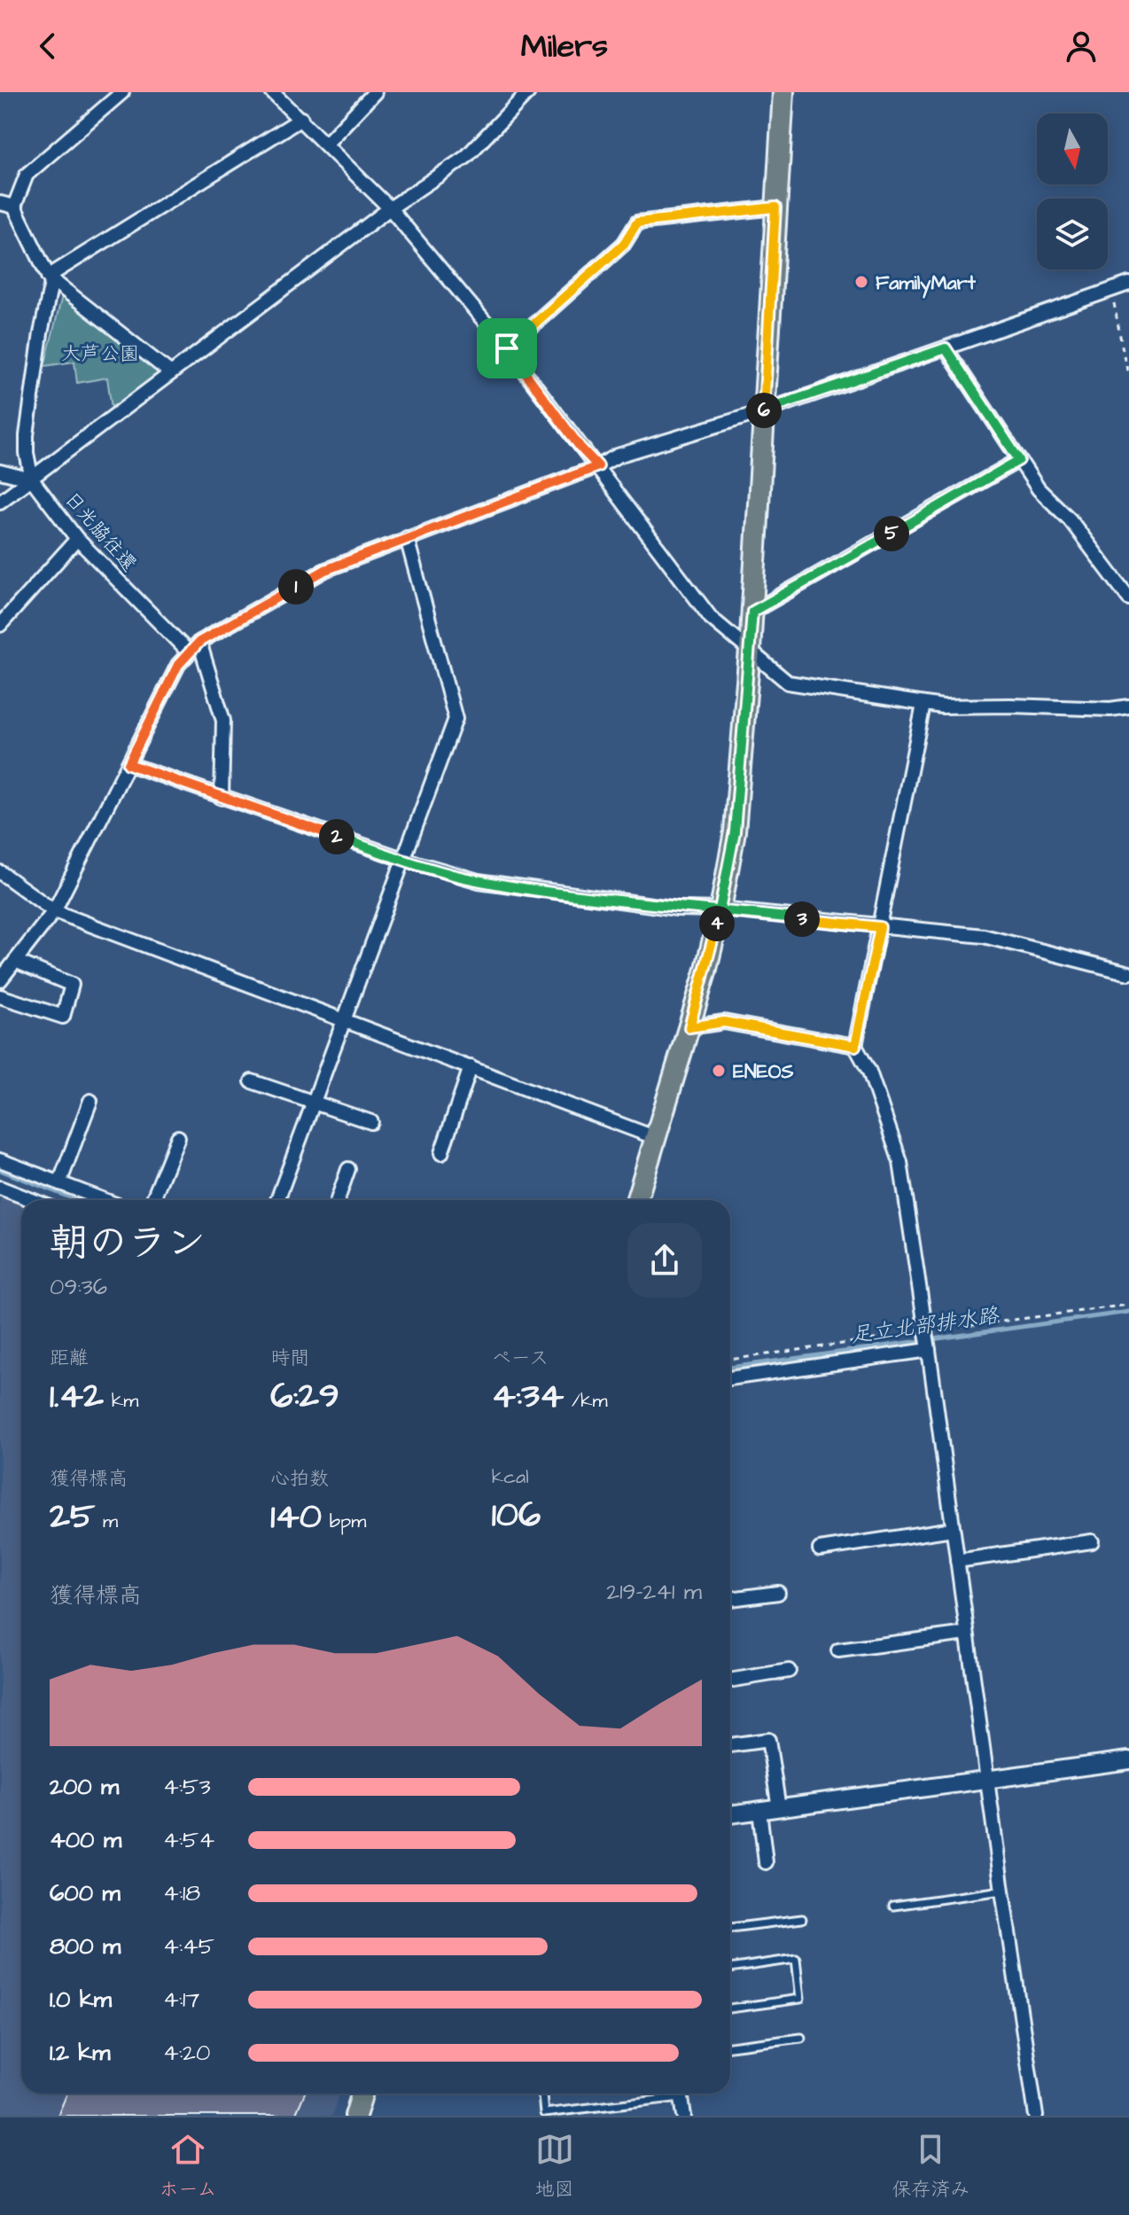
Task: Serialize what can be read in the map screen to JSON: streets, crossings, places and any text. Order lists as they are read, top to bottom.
{
  "streets": {
    "street": ["日光脇往還"]
  },
  "water": ["足立北部排水路"],
  "parks": ["大芦公園"],
  "places": ["FamilyMart", "ENEOS"],
  "north": "bottom",
  "page": {
    "header": "Milers",
    "pins": [
      "6",
      "5",
      "1",
      "2",
      "3",
      "4"
    ],
    "heading": ["朝のラン", "09:36"],
    "stats": [
      ["距離", "1.42 km"],
      ["時間", "6:29"],
      ["ペース", "4:34 /km"],
      ["獲得標高", "25 m"],
      ["心拍数", "140 bpm"],
      ["kcal", "106"]
    ],
    "chart": ["獲得標高", "219–241 m"],
    "list": [
      {
        "name": "200 m",
        "note": "4:53"
      },
      {
        "name": "400 m",
        "note": "4:54"
      },
      {
        "name": "600 m",
        "note": "4:18"
      },
      {
        "name": "800 m",
        "note": "4:45"
      },
      {
        "name": "1.0 km",
        "note": "4:17"
      },
      {
        "name": "1.2 km",
        "note": "4:20"
      }
    ],
    "tabs": ["ホーム", "地図", "保存済み"]
  }
}
